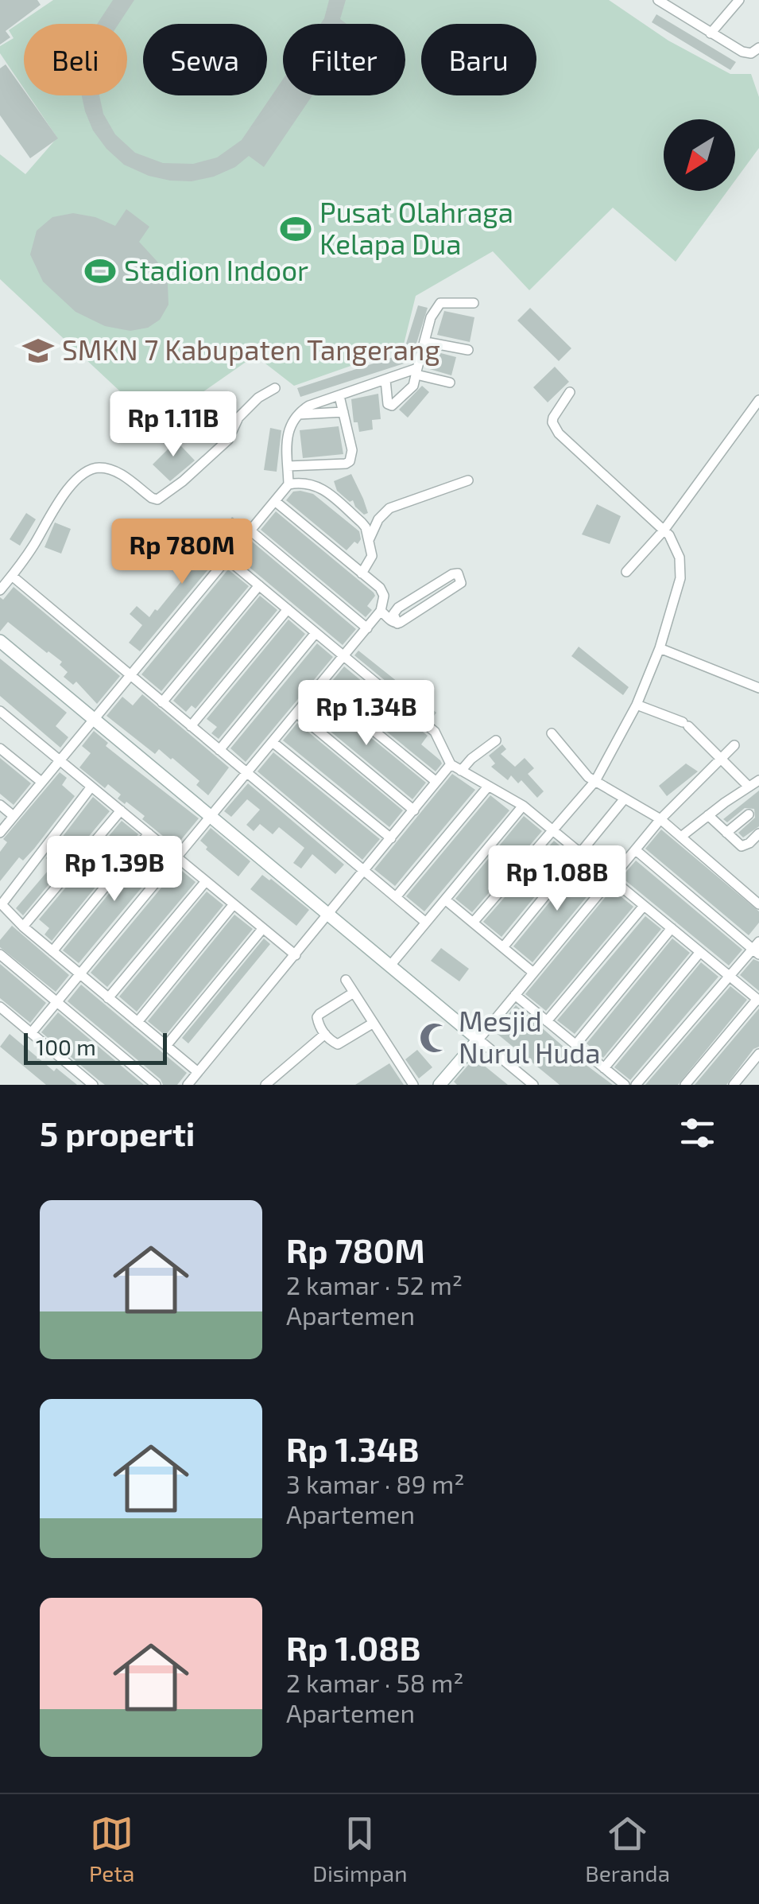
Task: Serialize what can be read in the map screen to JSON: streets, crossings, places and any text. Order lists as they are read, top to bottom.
{
  "places": {
    "sports": ["Pusat Olahraga Kelapa Dua", "Stadion Indoor"],
    "school or university": ["SMKN 7 Kabupaten Tangerang"],
    "mosque": ["Mesjid Nurul Huda"]
  },
  "scale_bar": "100 m",
  "north": "bottom left",
  "page": {
    "chip": [
      "Beli",
      "Sewa",
      "Filter",
      "Baru"
    ],
    "price": [
      "Rp 1.11B",
      "Rp 780M",
      "Rp 1.34B",
      "Rp 1.39B",
      "Rp 1.08B"
    ],
    "scale": "100 m",
    "heading": "5 properti",
    "list": [
      {
        "name": "Rp 780M",
        "note": "2 kamar · 52 m² · Apartemen"
      },
      {
        "name": "Rp 1.34B",
        "note": "3 kamar · 89 m² · Apartemen"
      },
      {
        "name": "Rp 1.08B",
        "note": "2 kamar · 58 m² · Apartemen"
      }
    ],
    "tabs": ["Peta", "Disimpan", "Beranda"]
  }
}
